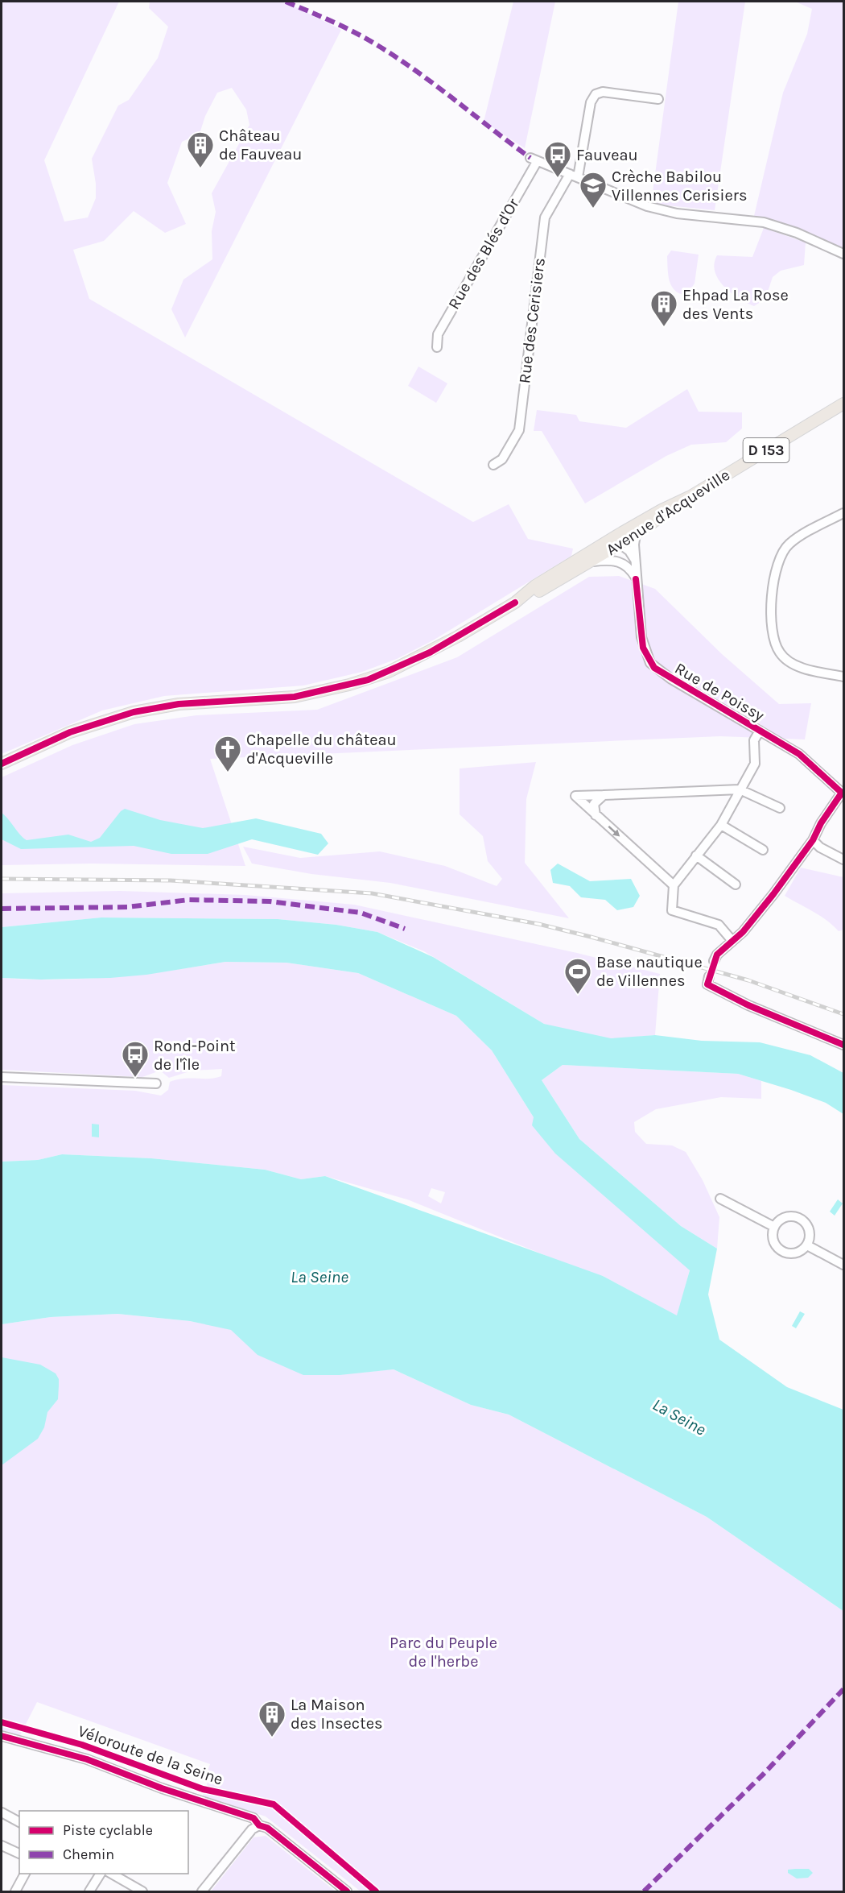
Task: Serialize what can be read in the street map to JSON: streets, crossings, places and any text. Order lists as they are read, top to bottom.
{
  "streets": {
    "main road": ["D 153", "Avenue d'Acqueville"],
    "street": ["Rue des Blés d'Or", "Rue des Cerisiers", "Rue de Poissy"],
    "cycle path": ["Véloroute de la Seine"]
  },
  "crossings": [
    ["Rue des Blés d'Or", "Rue des Cerisiers"],
    ["D 153", "Avenue d'Acqueville"],
    ["Avenue d'Acqueville", "Rue de Poissy"]
  ],
  "water": ["La Seine"],
  "parks": ["Parc du Peuple de l'herbe"],
  "places": {
    "building": ["Château de Fauveau", "Ehpad La Rose des Vents", "La Maison des Insectes"],
    "bus stop": ["Fauveau", "Rond-Point de l'île"],
    "school or university": ["Crèche Babilou Villennes Cerisiers"],
    "church": ["Chapelle du château d'Acqueville"],
    "sports": ["Base nautique de Villennes"]
  },
  "legend": ["Piste cyclable", "Chemin"]
}
